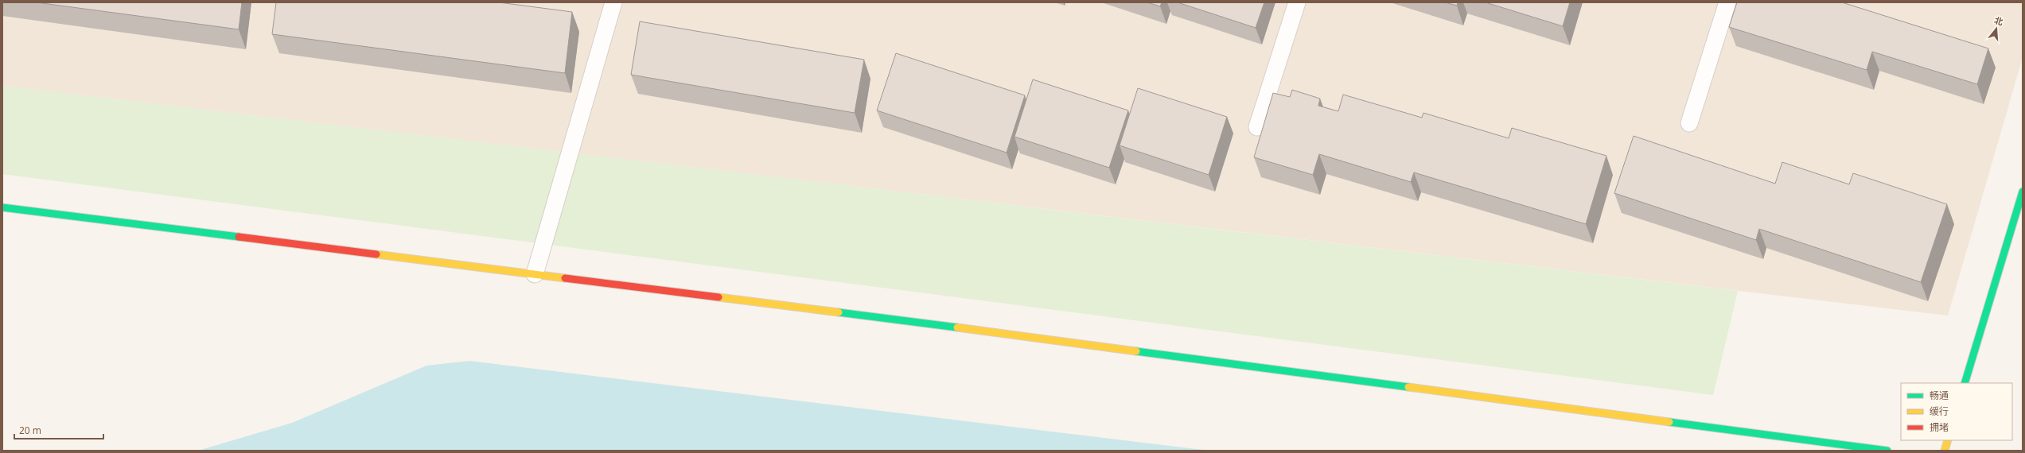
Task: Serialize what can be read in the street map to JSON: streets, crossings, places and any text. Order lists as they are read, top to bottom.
{
  "legend": ["畅通", "缓行", "拥堵"],
  "scale_bar": "20 m",
  "north": "top"
}
